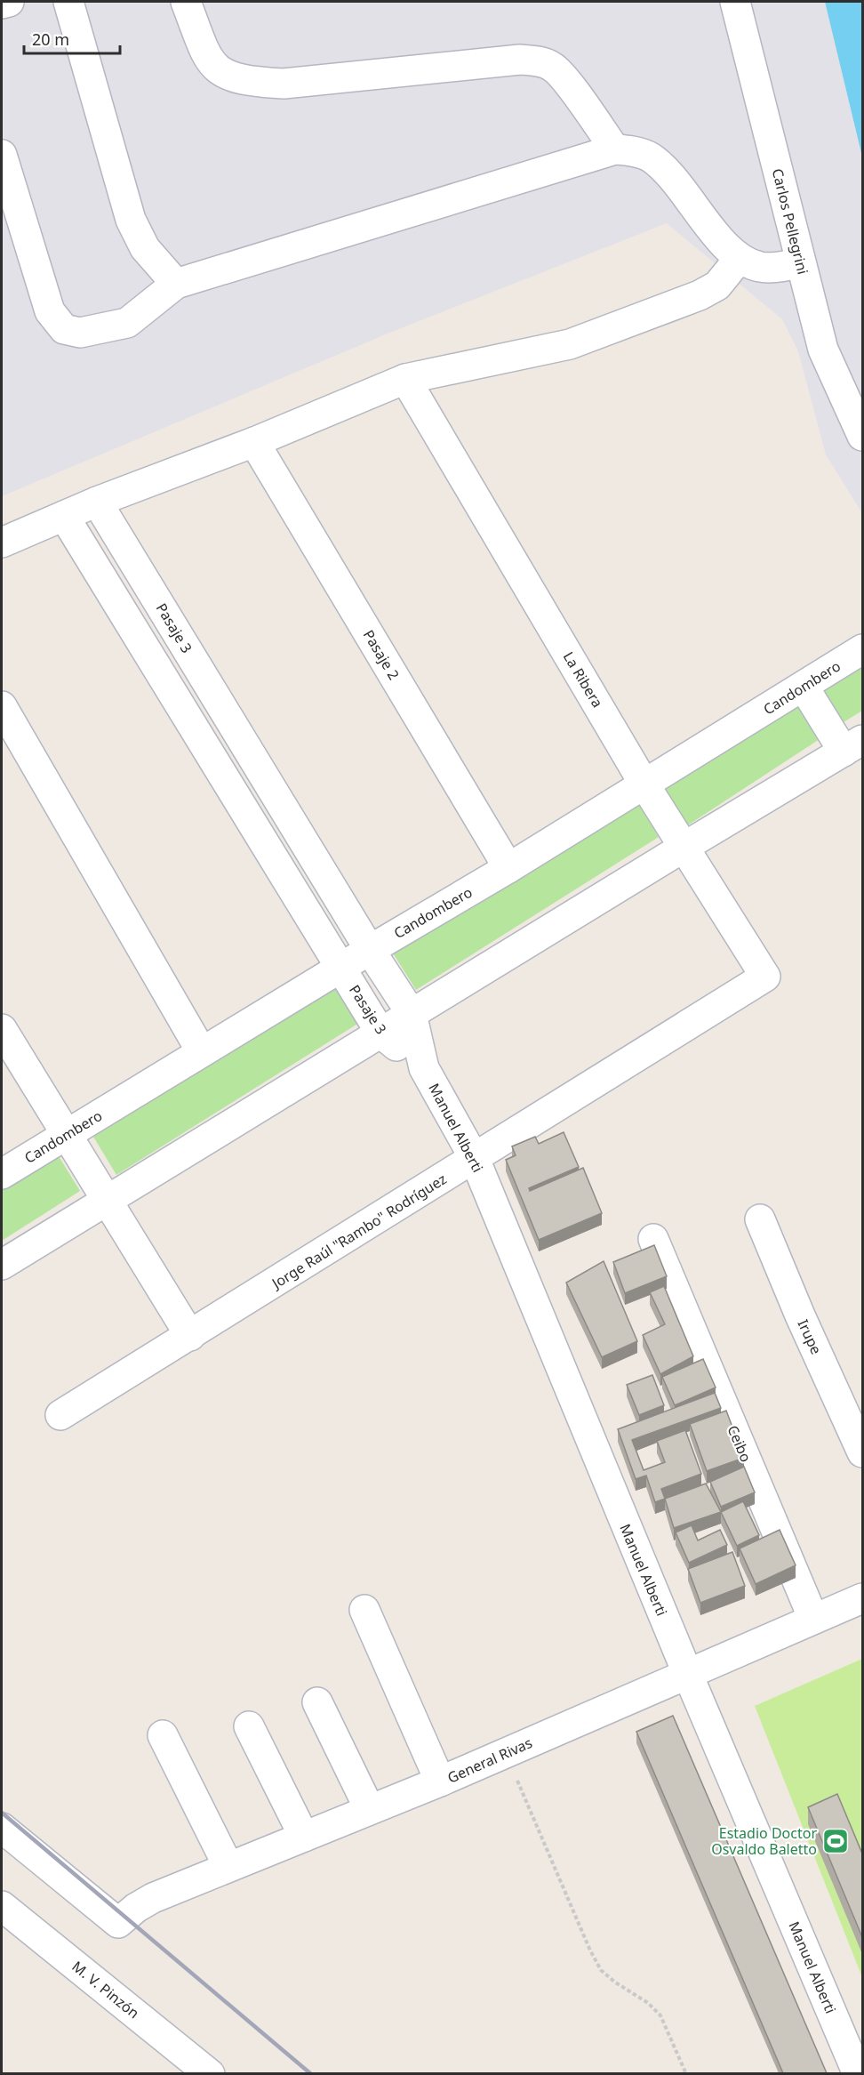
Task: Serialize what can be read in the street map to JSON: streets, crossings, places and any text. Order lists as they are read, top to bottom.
{
  "streets": {
    "street": [
      "Carlos Pellegrini",
      "Pasaje 3",
      "Pasaje 2",
      "La Ribera",
      "Candombero",
      "Manuel Alberti",
      "Jorge Raúl \"Rambo\" Rodríguez",
      "Irupe",
      "Ceibo",
      "General Rivas",
      "M. V. Pinzón"
    ]
  },
  "crossings": [
    ["Pasaje 3", "Candombero"],
    ["Pasaje 3", "Manuel Alberti"],
    ["Pasaje 2", "Candombero"],
    ["La Ribera", "Candombero"],
    ["La Ribera", "Jorge Raúl \"Rambo\" Rodríguez"],
    ["Manuel Alberti", "Jorge Raúl \"Rambo\" Rodríguez"],
    ["Manuel Alberti", "General Rivas"],
    ["Ceibo", "General Rivas"]
  ],
  "places": {
    "sports": ["Estadio Doctor Osvaldo Baletto"]
  },
  "scale_bar": "20 m"
}
